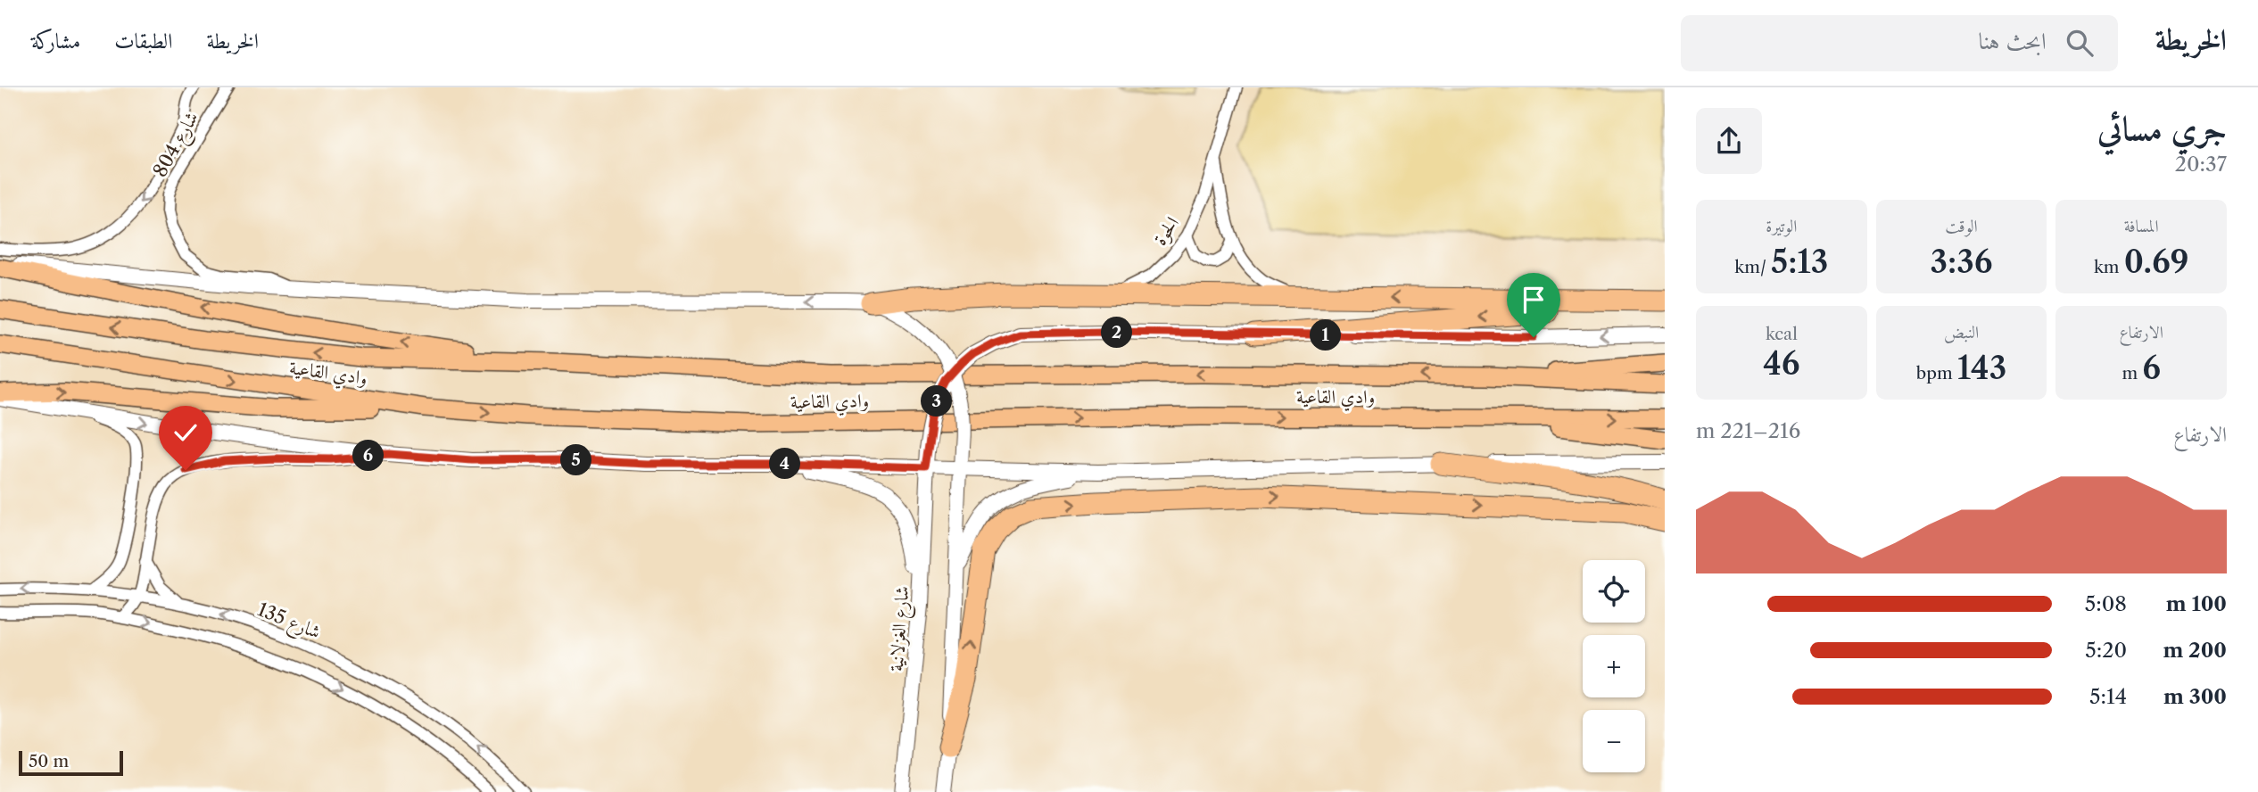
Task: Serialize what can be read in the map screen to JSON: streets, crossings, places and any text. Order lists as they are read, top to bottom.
{
  "streets": {
    "main road": ["وادي القاعية"],
    "street": [
      "شارع 804",
      "الحوة",
      "شارع 135",
      "شارع الغزلانية"
    ]
  },
  "one_way": ["شارع 804"],
  "scale_bar": "50 m",
  "page": {
    "header": "الخريطة",
    "search": "ابحث هنا",
    "nav": ["الخريطة", "الطبقات", "مشاركة"],
    "heading": ["جري مسائي", "20:37"],
    "stats": [
      ["المسافة", "0.69 km"],
      ["الوقت", "3:36"],
      ["الوتيرة", "5:13 /km"],
      ["الارتفاع", "6 m"],
      ["النبض", "143 bpm"],
      ["kcal", "46"]
    ],
    "pins": [
      "2",
      "1",
      "3",
      "6",
      "5",
      "4"
    ],
    "chart": ["الارتفاع", "216–221 m"],
    "map_buttons": ["+", "−"],
    "list": [
      {
        "name": "100 m",
        "note": "5:08"
      },
      {
        "name": "200 m",
        "note": "5:20"
      },
      {
        "name": "300 m",
        "note": "5:14"
      }
    ],
    "scale": "50 m"
  }
}
